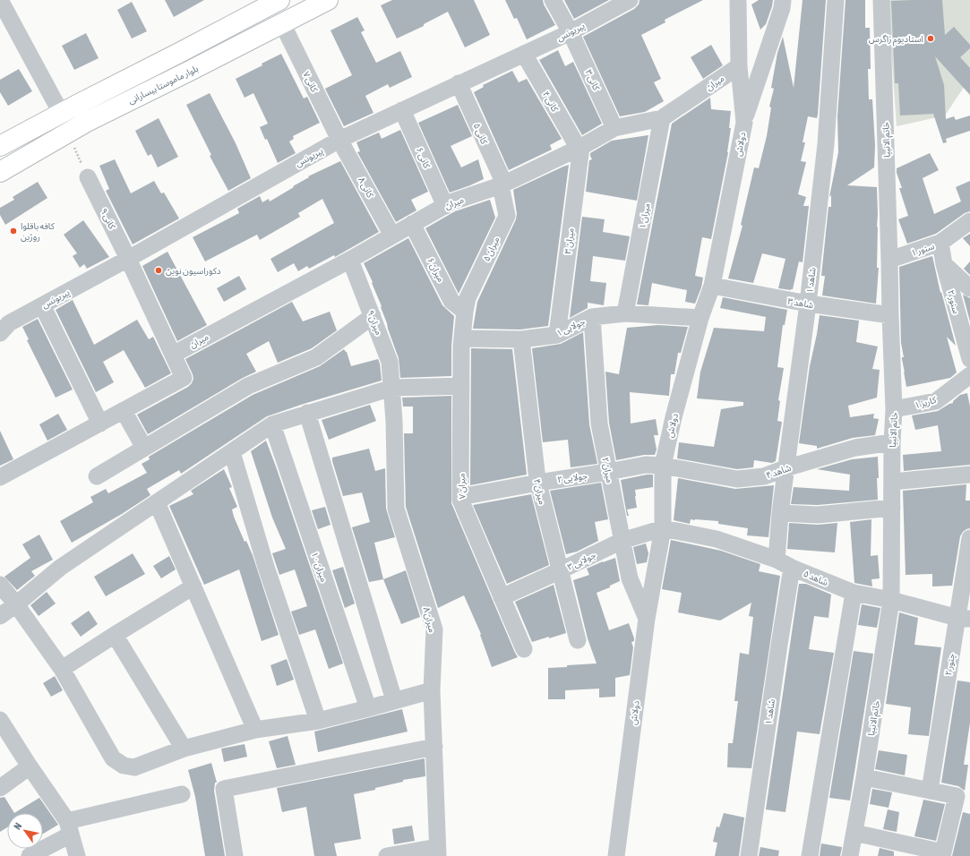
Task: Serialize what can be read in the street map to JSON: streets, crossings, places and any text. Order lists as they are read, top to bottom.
{
  "streets": {
    "main road": ["بلوار ماموستا بیسارانی"],
    "street": [
      "پیریونس",
      "کانی ۳",
      "کانی ۷",
      "میران",
      "کانی ۴",
      "کانی ۵",
      "خاتم الانبیا",
      "دولاش",
      "کانی ۶",
      "کانی ۸",
      "میران ۱",
      "کانی ۹",
      "میران ۳",
      "میران ۵",
      "سنور ۱",
      "میران ۶",
      "شاهد ۱",
      "سنور ۲",
      "شاهد ۳",
      "میران ۹",
      "جولایی ۱",
      "کاریز ۱",
      "میران ۲",
      "شاهد ۴",
      "جولایی ۲",
      "میران ۷",
      "میران ۴",
      "جولایی ۳",
      "میران ۱۰",
      "شاهد ۵",
      "میران ۸",
      "چنور ۲"
    ]
  },
  "crossings": [
    ["پیریونس", "کانی ۳"],
    ["پیریونس", "کانی ۷"],
    ["پیریونس", "کانی ۴"],
    ["پیریونس", "کانی ۵"],
    ["پیریونس", "کانی ۶"],
    ["پیریونس", "کانی ۸"],
    ["پیریونس", "کانی ۹"],
    ["کانی ۳", "میران"],
    ["کانی ۷", "بلوار ماموستا بیسارانی"],
    ["کانی ۷", "کانی ۸"],
    ["میران", "کانی ۴"],
    ["میران", "کانی ۵"],
    ["میران", "دولاش"],
    ["میران", "کانی ۶"],
    ["میران", "کانی ۸"],
    ["میران", "میران ۱"],
    ["میران", "کانی ۹"],
    ["میران", "میران ۳"],
    ["میران", "میران ۵"],
    ["میران", "میران ۶"],
    ["میران", "میران ۹"],
    ["کانی ۴", "میران ۳"],
    ["کانی ۵", "میران ۵"],
    ["خاتم الانبیا", "سنور ۱"],
    ["خاتم الانبیا", "شاهد ۳"],
    ["خاتم الانبیا", "کاریز ۱"],
    ["خاتم الانبیا", "شاهد ۴"],
    ["خاتم الانبیا", "شاهد ۵"],
    ["دولاش", "شاهد ۳"],
    ["دولاش", "جولایی ۱"],
    ["دولاش", "میران ۲"],
    ["دولاش", "شاهد ۴"],
    ["دولاش", "جولایی ۲"],
    ["دولاش", "جولایی ۳"],
    ["دولاش", "شاهد ۵"],
    ["میران ۱", "جولایی ۱"],
    ["میران ۳", "جولایی ۱"],
    ["میران ۵", "میران ۶"],
    ["میران ۵", "میران ۷"],
    ["سنور ۱", "سنور ۲"],
    ["میران ۶", "میران ۷"],
    ["شاهد ۱", "شاهد ۳"],
    ["شاهد ۱", "شاهد ۴"],
    ["شاهد ۱", "شاهد ۵"],
    ["میران ۹", "میران ۸"],
    ["جولایی ۱", "میران ۲"],
    ["جولایی ۱", "میران ۷"],
    ["جولایی ۱", "میران ۴"],
    ["میران ۲", "جولایی ۲"],
    ["میران ۲", "جولایی ۳"],
    ["شاهد ۴", "جولایی ۲"],
    ["جولایی ۲", "میران ۷"],
    ["جولایی ۲", "میران ۴"],
    ["میران ۷", "جولایی ۳"],
    ["میران ۴", "جولایی ۳"],
    ["جولایی ۳", "شاهد ۵"],
    ["شاهد ۵", "چنور ۲"]
  ],
  "places": ["استادیوم زاگرس", "کافه باقلوا روژین", "دکوراسیون نوین"],
  "north": "top left"
}
